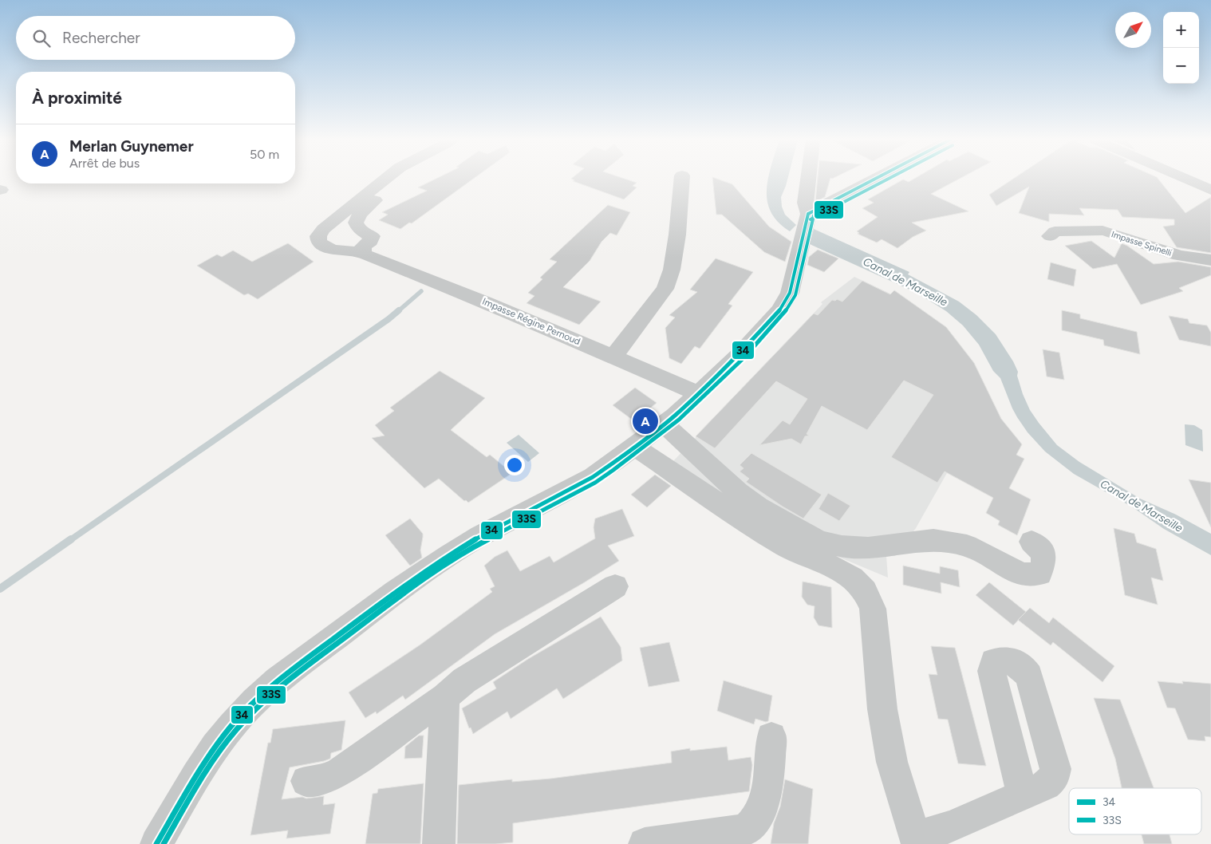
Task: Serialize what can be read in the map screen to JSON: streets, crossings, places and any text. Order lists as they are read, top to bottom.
{
  "streets": {
    "street": ["Impasse Spinelli", "Impasse Régine Pernoud"]
  },
  "water": ["Canal de Marseille"],
  "lines": ["transit line 34", "transit line 33S"],
  "legend": ["34", "33S"],
  "north": "top right",
  "page": {
    "map_buttons": ["+", "−"],
    "search": "Rechercher",
    "heading": "À proximité",
    "list": [
      {
        "mark": "A",
        "name": "Merlan Guynemer",
        "note": "Arrêt de bus",
        "value": "50 m"
      }
    ],
    "pins": "A"
  }
}
